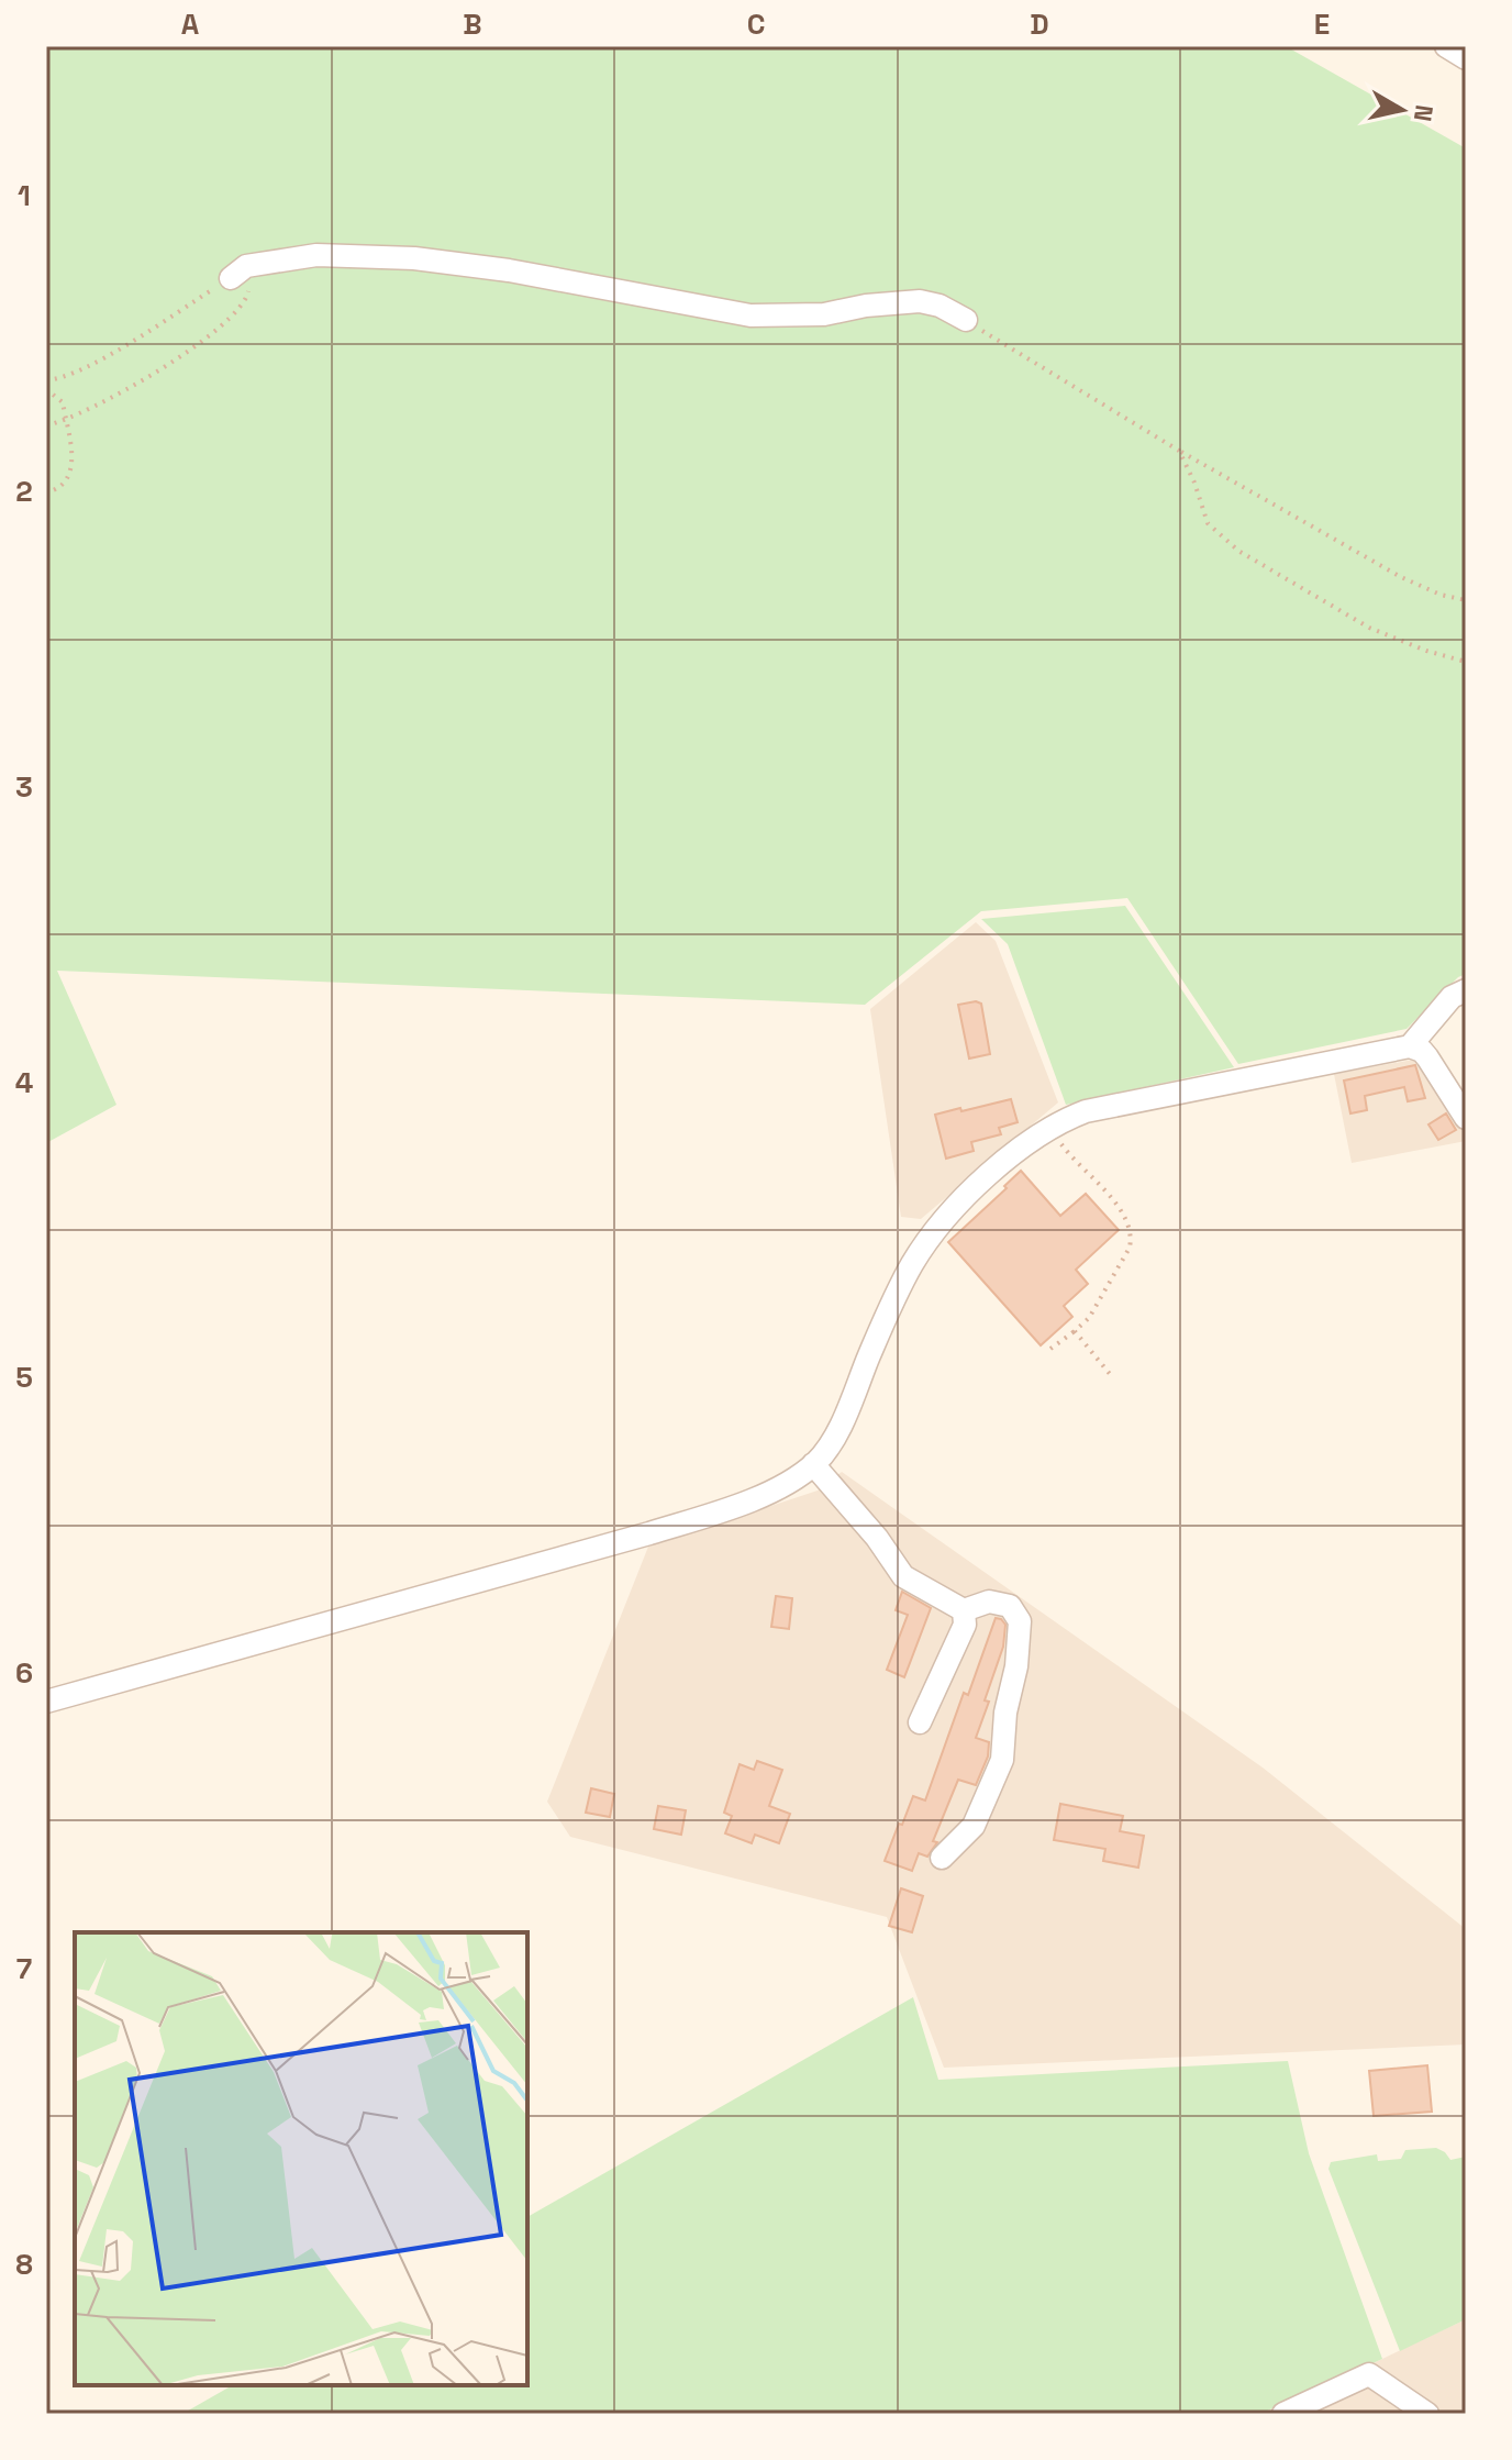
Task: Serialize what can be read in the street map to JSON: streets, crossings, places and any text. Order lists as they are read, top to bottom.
{
  "north": "right",
  "grid": {
    "columns": [
      "A",
      "B",
      "C",
      "D",
      "E"
    ],
    "rows": [
      "1",
      "2",
      "3",
      "4",
      "5",
      "6",
      "7",
      "8"
    ]
  }
}
